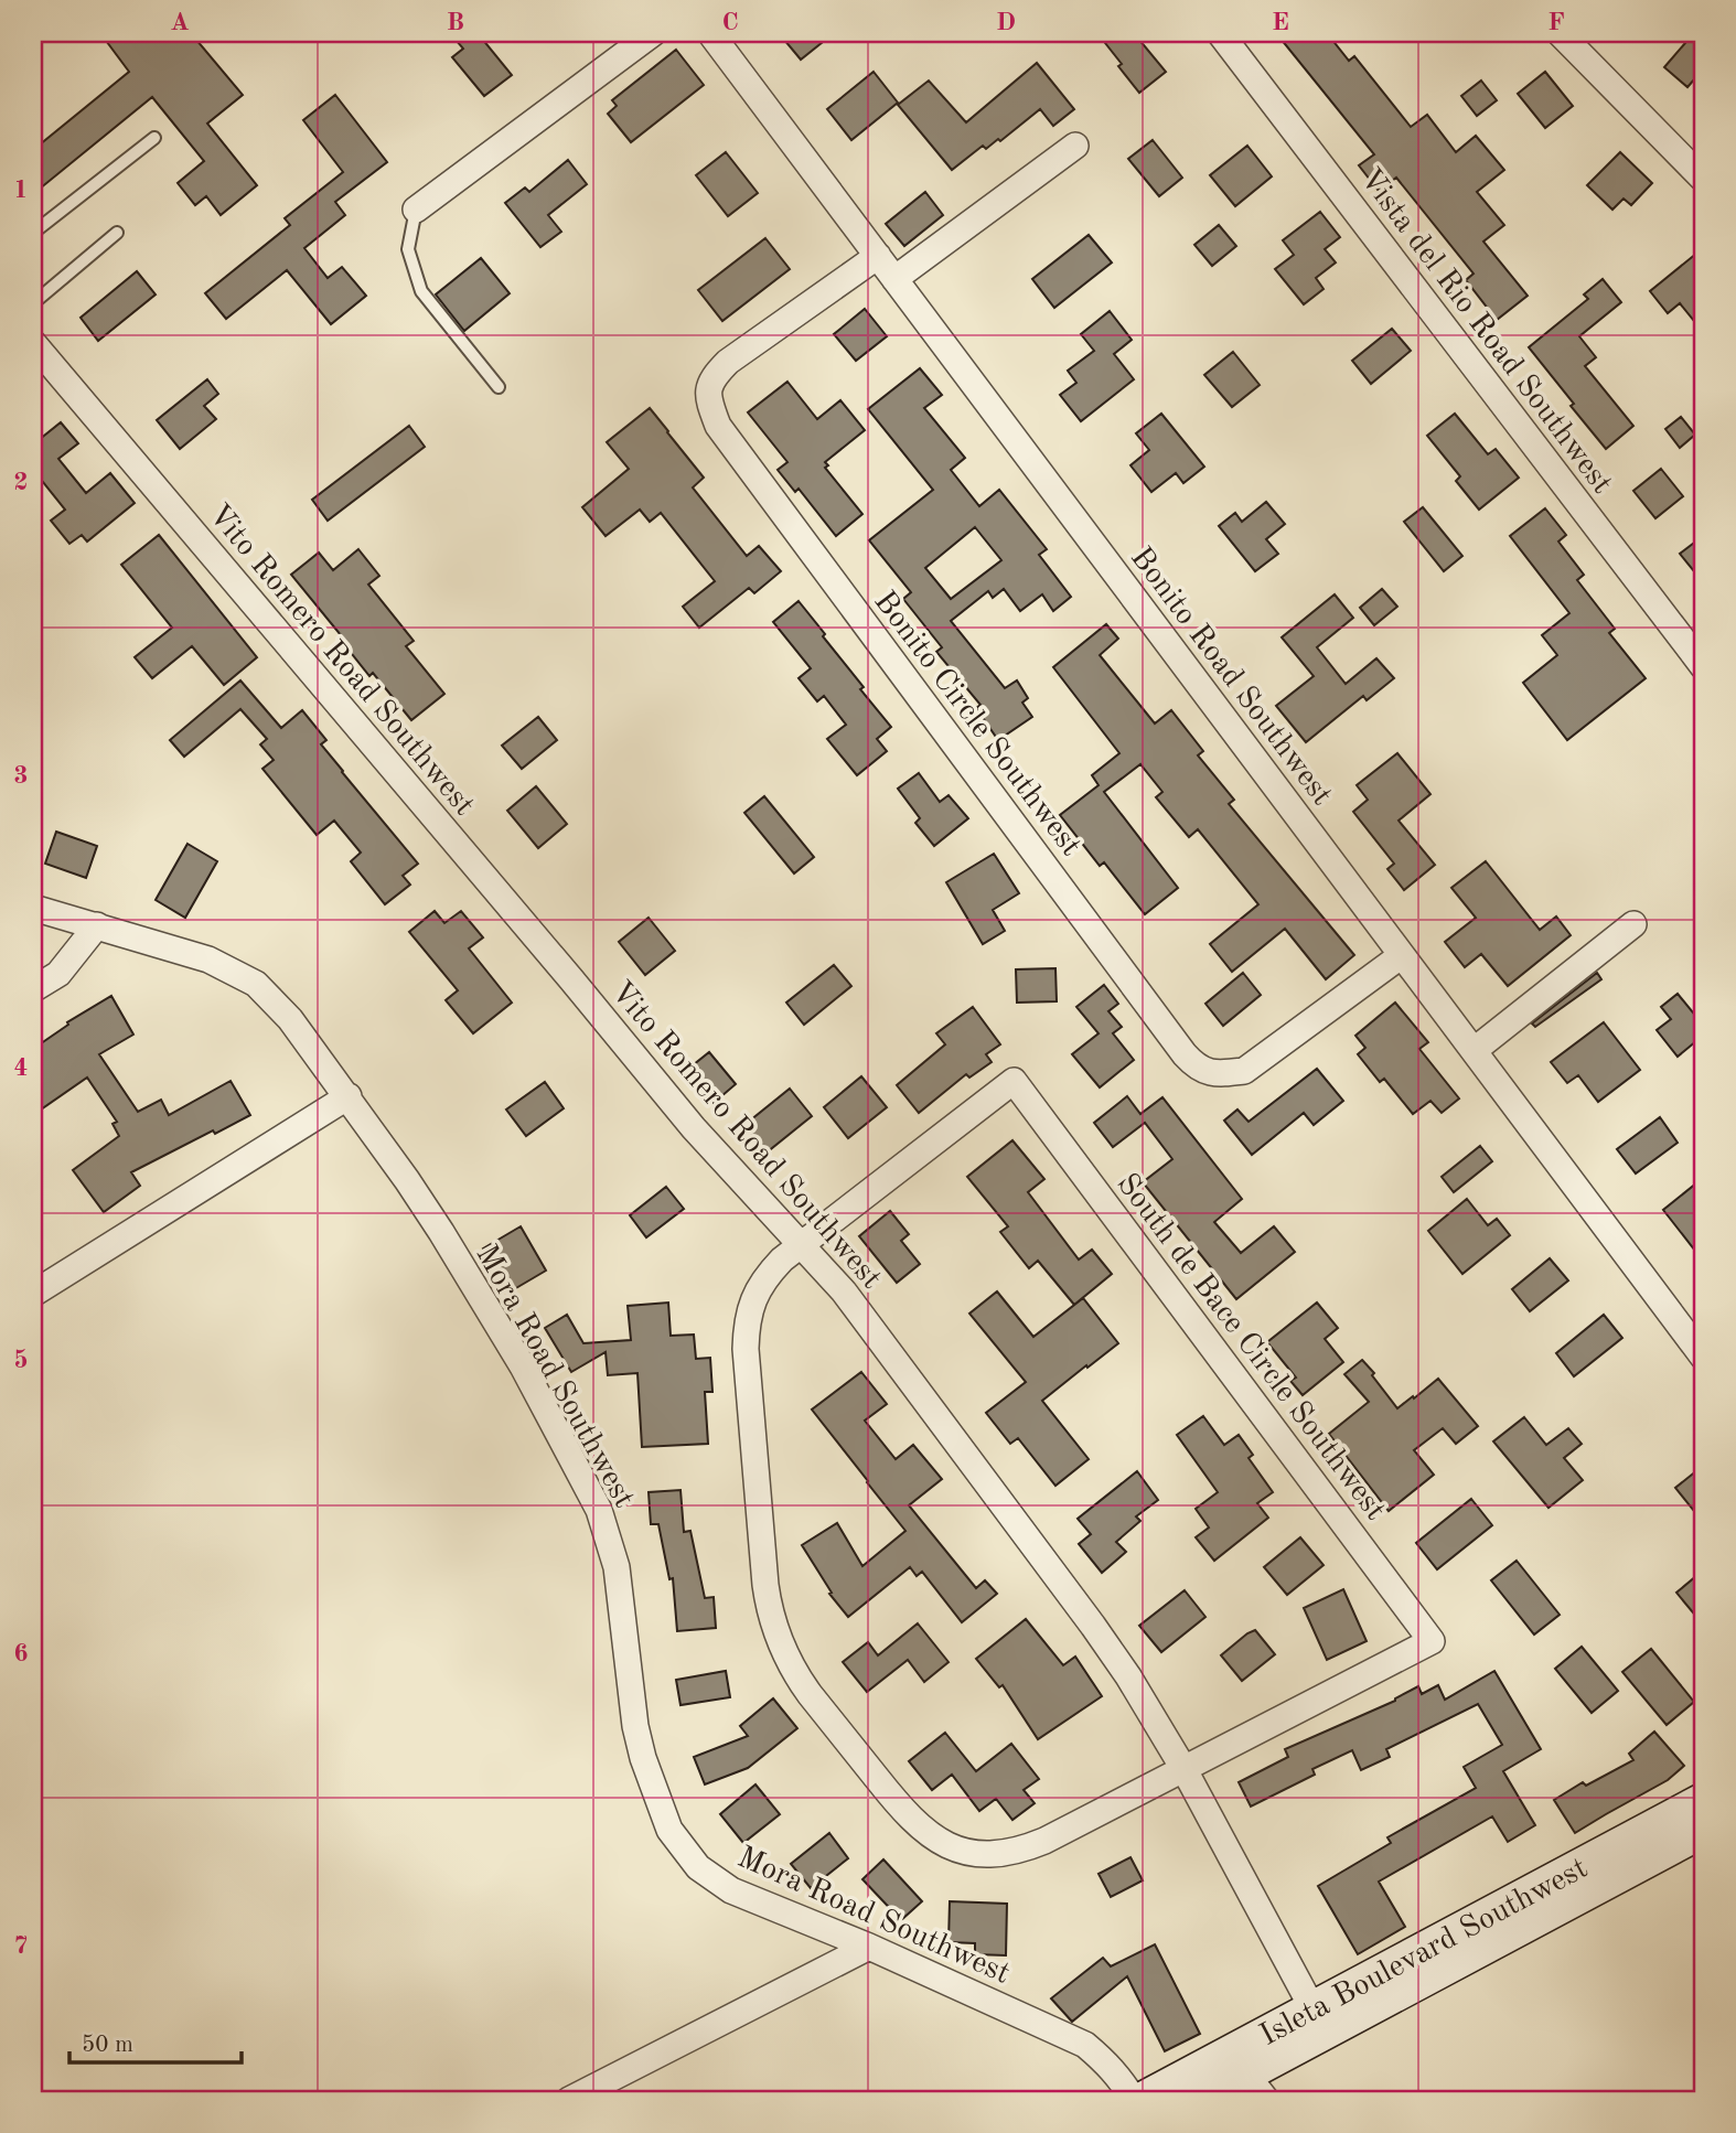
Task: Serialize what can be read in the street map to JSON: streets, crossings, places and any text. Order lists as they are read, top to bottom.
{
  "streets": {
    "main road": ["Isleta Boulevard Southwest"],
    "street": [
      "Vista del Rio Road Southwest",
      "Vito Romero Road Southwest",
      "Bonito Road Southwest",
      "Bonito Circle Southwest",
      "South de Bace Circle Southwest",
      "Mora Road Southwest"
    ]
  },
  "crossings": [
    ["Vito Romero Road Southwest", "South de Bace Circle Southwest"],
    ["Vito Romero Road Southwest", "Isleta Boulevard Southwest"],
    ["Bonito Road Southwest", "Bonito Circle Southwest"]
  ],
  "scale_bar": "50 m",
  "grid": {
    "columns": [
      "A",
      "B",
      "C",
      "D",
      "E",
      "F"
    ],
    "rows": [
      "1",
      "2",
      "3",
      "4",
      "5",
      "6",
      "7"
    ]
  }
}
